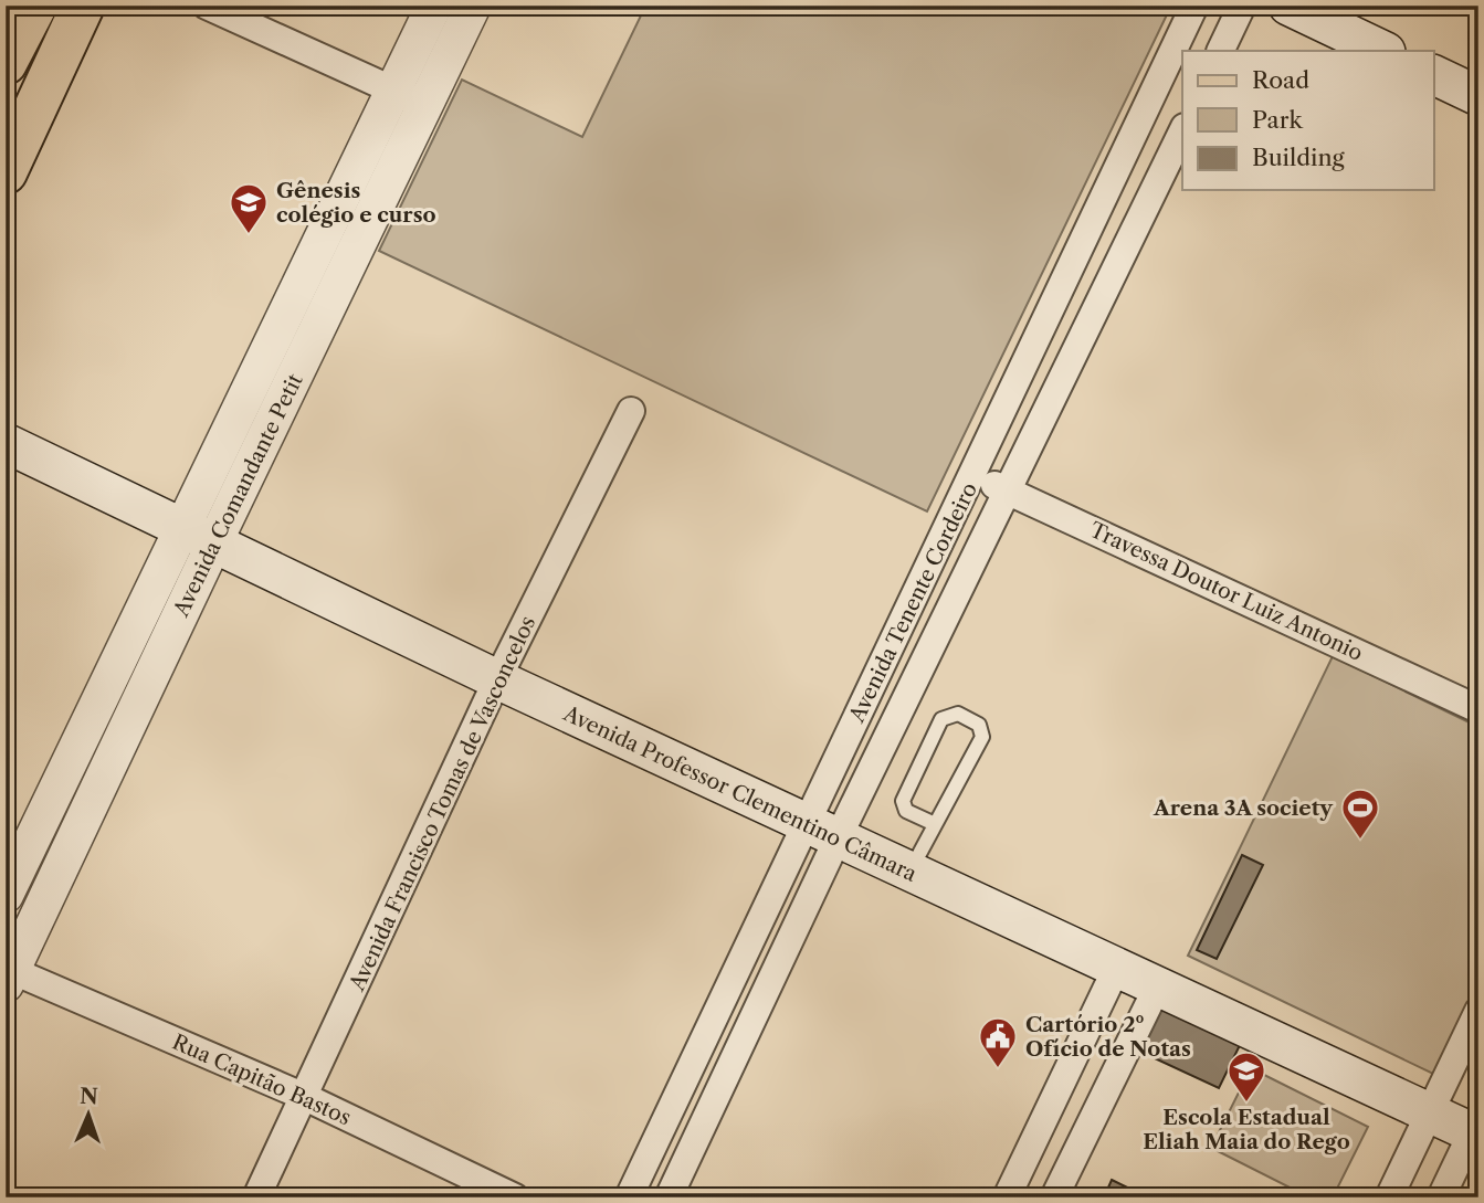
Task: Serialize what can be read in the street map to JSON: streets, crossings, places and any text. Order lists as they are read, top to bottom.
{
  "streets": {
    "main road": ["Avenida Professor Clementino Câmara"],
    "street": [
      "Avenida Comandante Petit",
      "Travessa Doutor Luiz Antonio",
      "Avenida Tenente Cordeiro",
      "Avenida Francisco Tomas de Vasconcelos",
      "Rua Capitão Bastos"
    ]
  },
  "crossings": [
    ["Avenida Comandante Petit", "Avenida Professor Clementino Câmara"],
    ["Avenida Comandante Petit", "Rua Capitão Bastos"],
    ["Travessa Doutor Luiz Antonio", "Avenida Tenente Cordeiro"],
    ["Avenida Tenente Cordeiro", "Avenida Professor Clementino Câmara"],
    ["Avenida Professor Clementino Câmara", "Avenida Francisco Tomas de Vasconcelos"],
    ["Avenida Francisco Tomas de Vasconcelos", "Rua Capitão Bastos"]
  ],
  "places": {
    "school or university": ["Gênesis colégio e curso", "Escola Estadual Eliah Maia do Rego"],
    "sports": ["Arena 3A society"],
    "public building": ["Cartório 2º Ofício de Notas"]
  },
  "legend": ["Road", "Park", "Building"],
  "north": "top"
}
